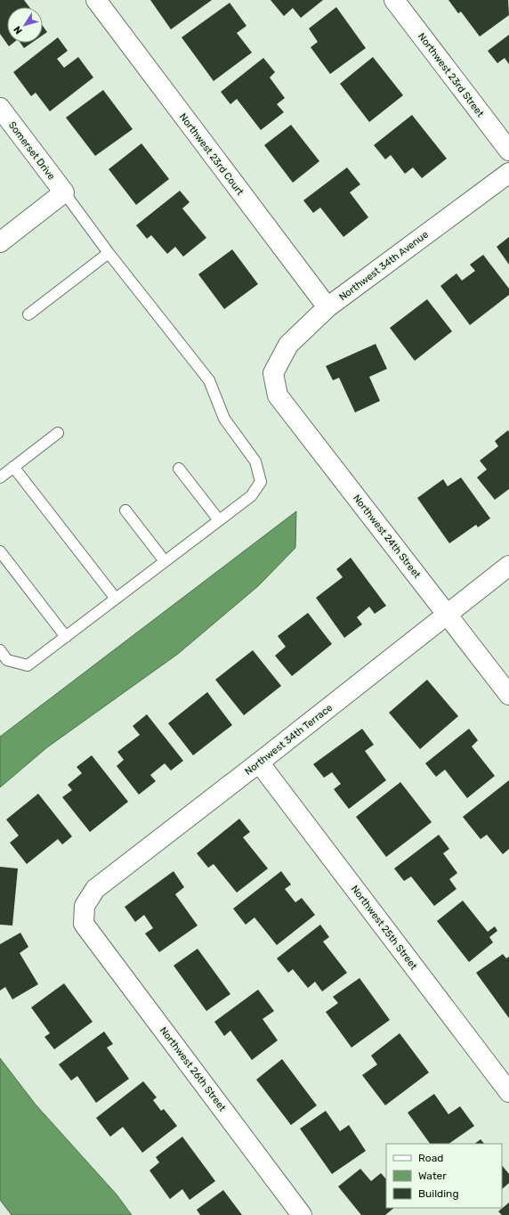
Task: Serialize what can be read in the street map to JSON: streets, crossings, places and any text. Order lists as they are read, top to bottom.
{
  "streets": {
    "street": [
      "Northwest 23rd Street",
      "Somerset Drive",
      "Northwest 23rd Court",
      "Northwest 34th Avenue",
      "Northwest 24th Street",
      "Northwest 34th Terrace",
      "Northwest 25th Street",
      "Northwest 26th Street"
    ]
  },
  "crossings": [
    ["Northwest 23rd Court", "Northwest 34th Avenue"],
    ["Northwest 34th Avenue", "Northwest 24th Street"],
    ["Northwest 24th Street", "Northwest 34th Terrace"],
    ["Northwest 34th Terrace", "Northwest 25th Street"],
    ["Northwest 34th Terrace", "Northwest 26th Street"]
  ],
  "legend": ["Road", "Water", "Building"],
  "north": "bottom left"
}
